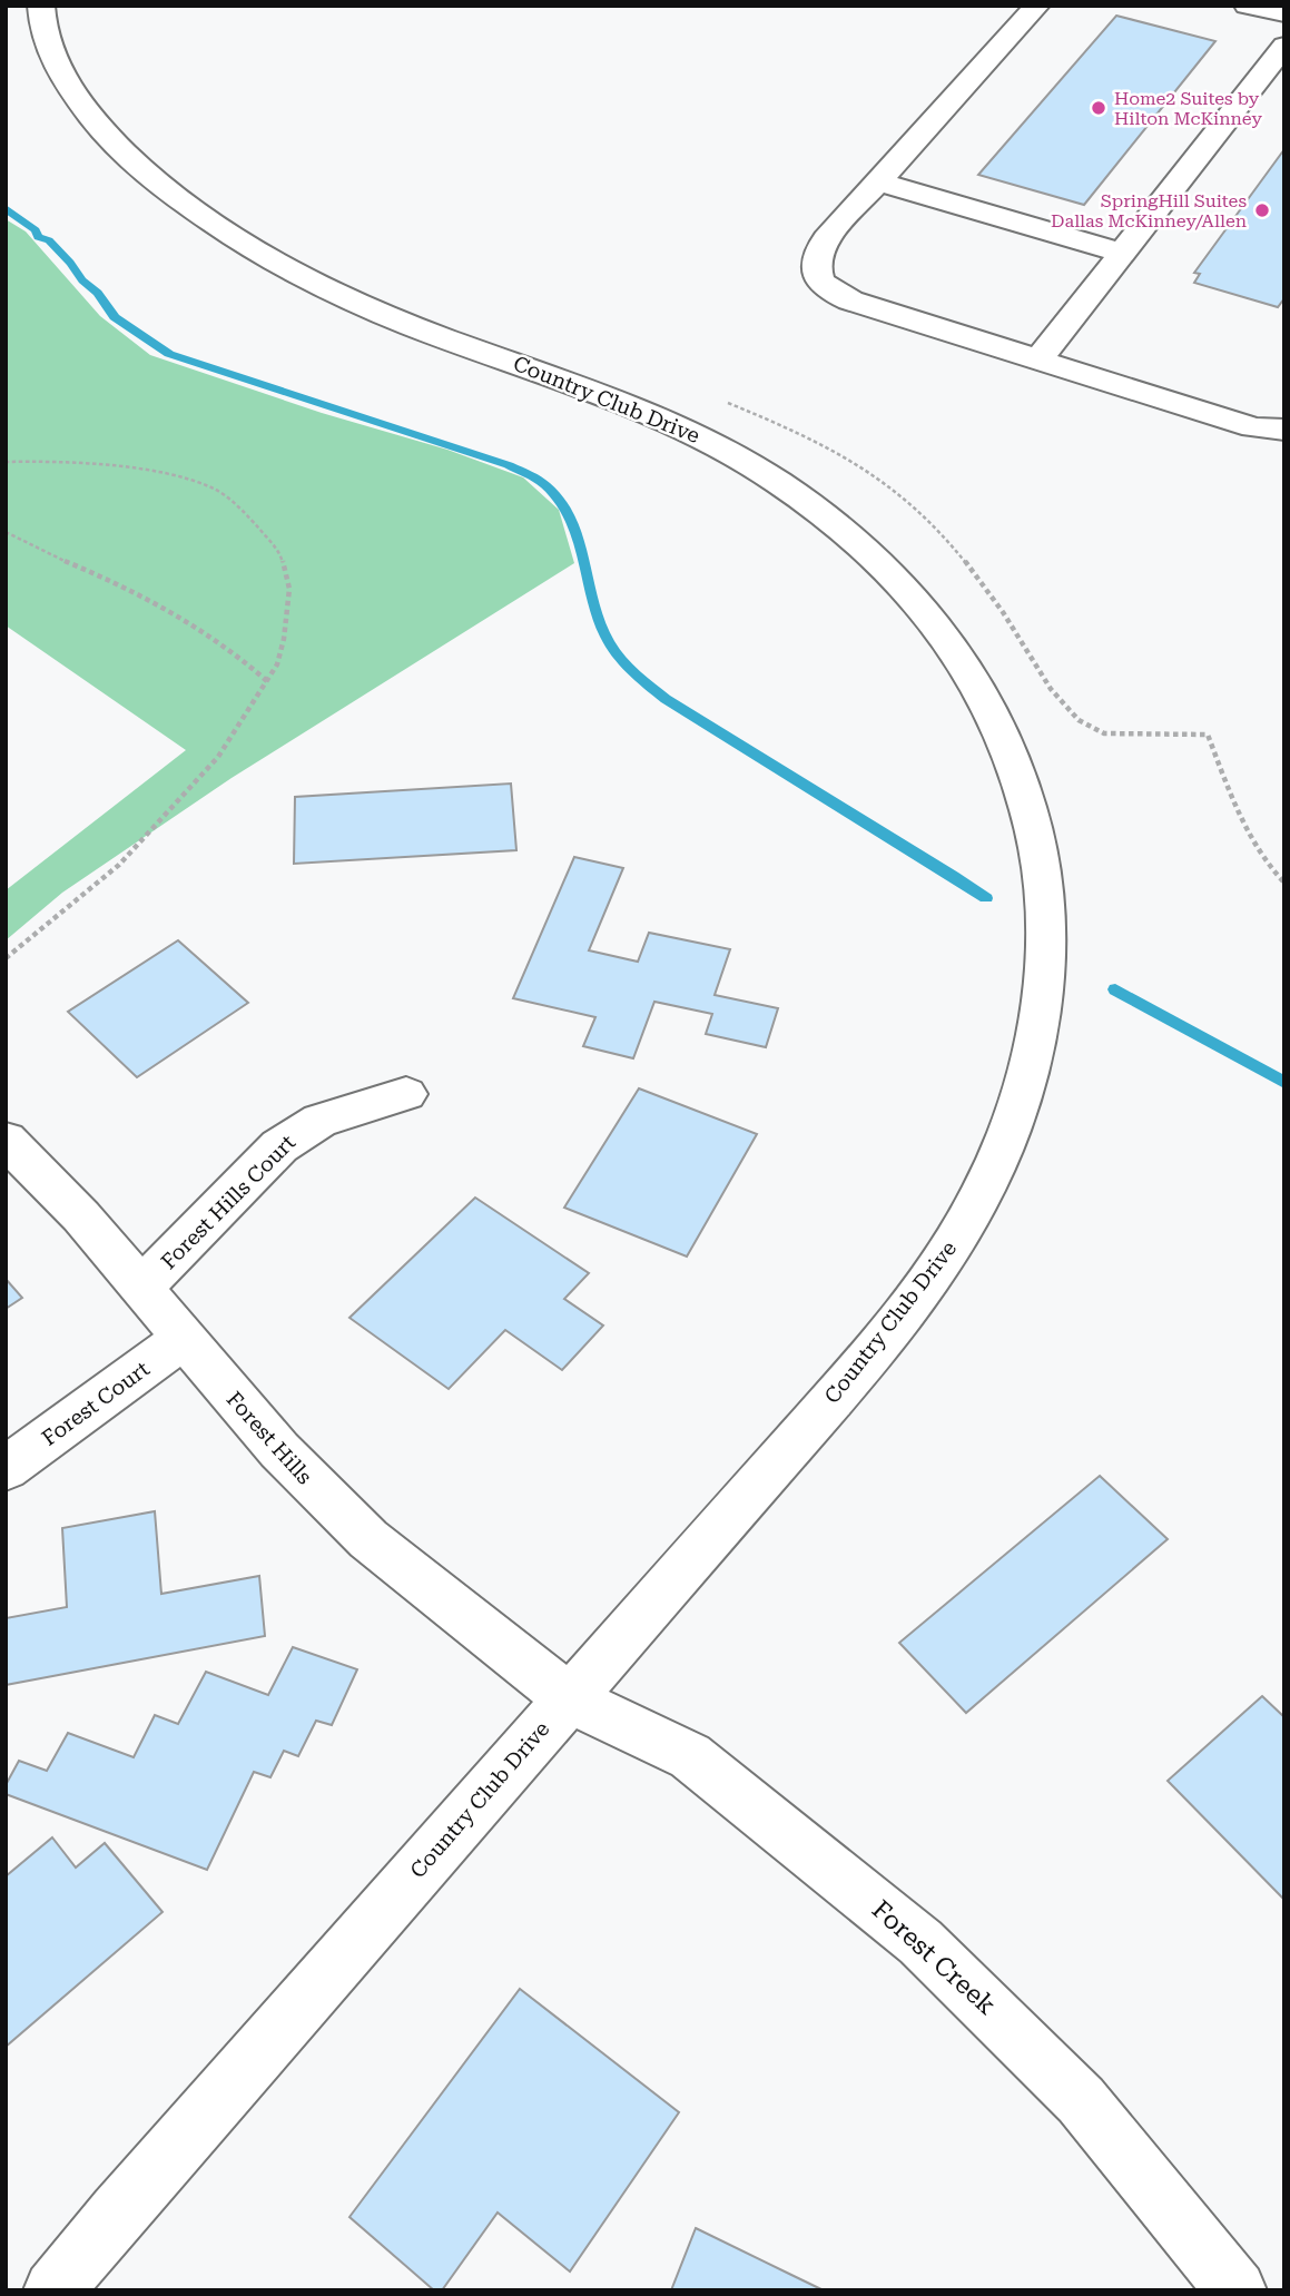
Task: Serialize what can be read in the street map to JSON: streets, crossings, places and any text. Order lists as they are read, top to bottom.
{
  "streets": {
    "street": [
      "Country Club Drive",
      "Forest Hills Court",
      "Forest Court",
      "Forest Hills",
      "Forest Creek"
    ]
  },
  "crossings": [
    ["Country Club Drive", "Forest Hills"],
    ["Country Club Drive", "Forest Creek"],
    ["Forest Hills Court", "Forest Hills"],
    ["Forest Court", "Forest Hills"],
    ["Forest Hills", "Forest Creek"]
  ],
  "places": ["Home2 Suites by Hilton McKinney", "SpringHill Suites Dallas McKinney/Allen"]
}
